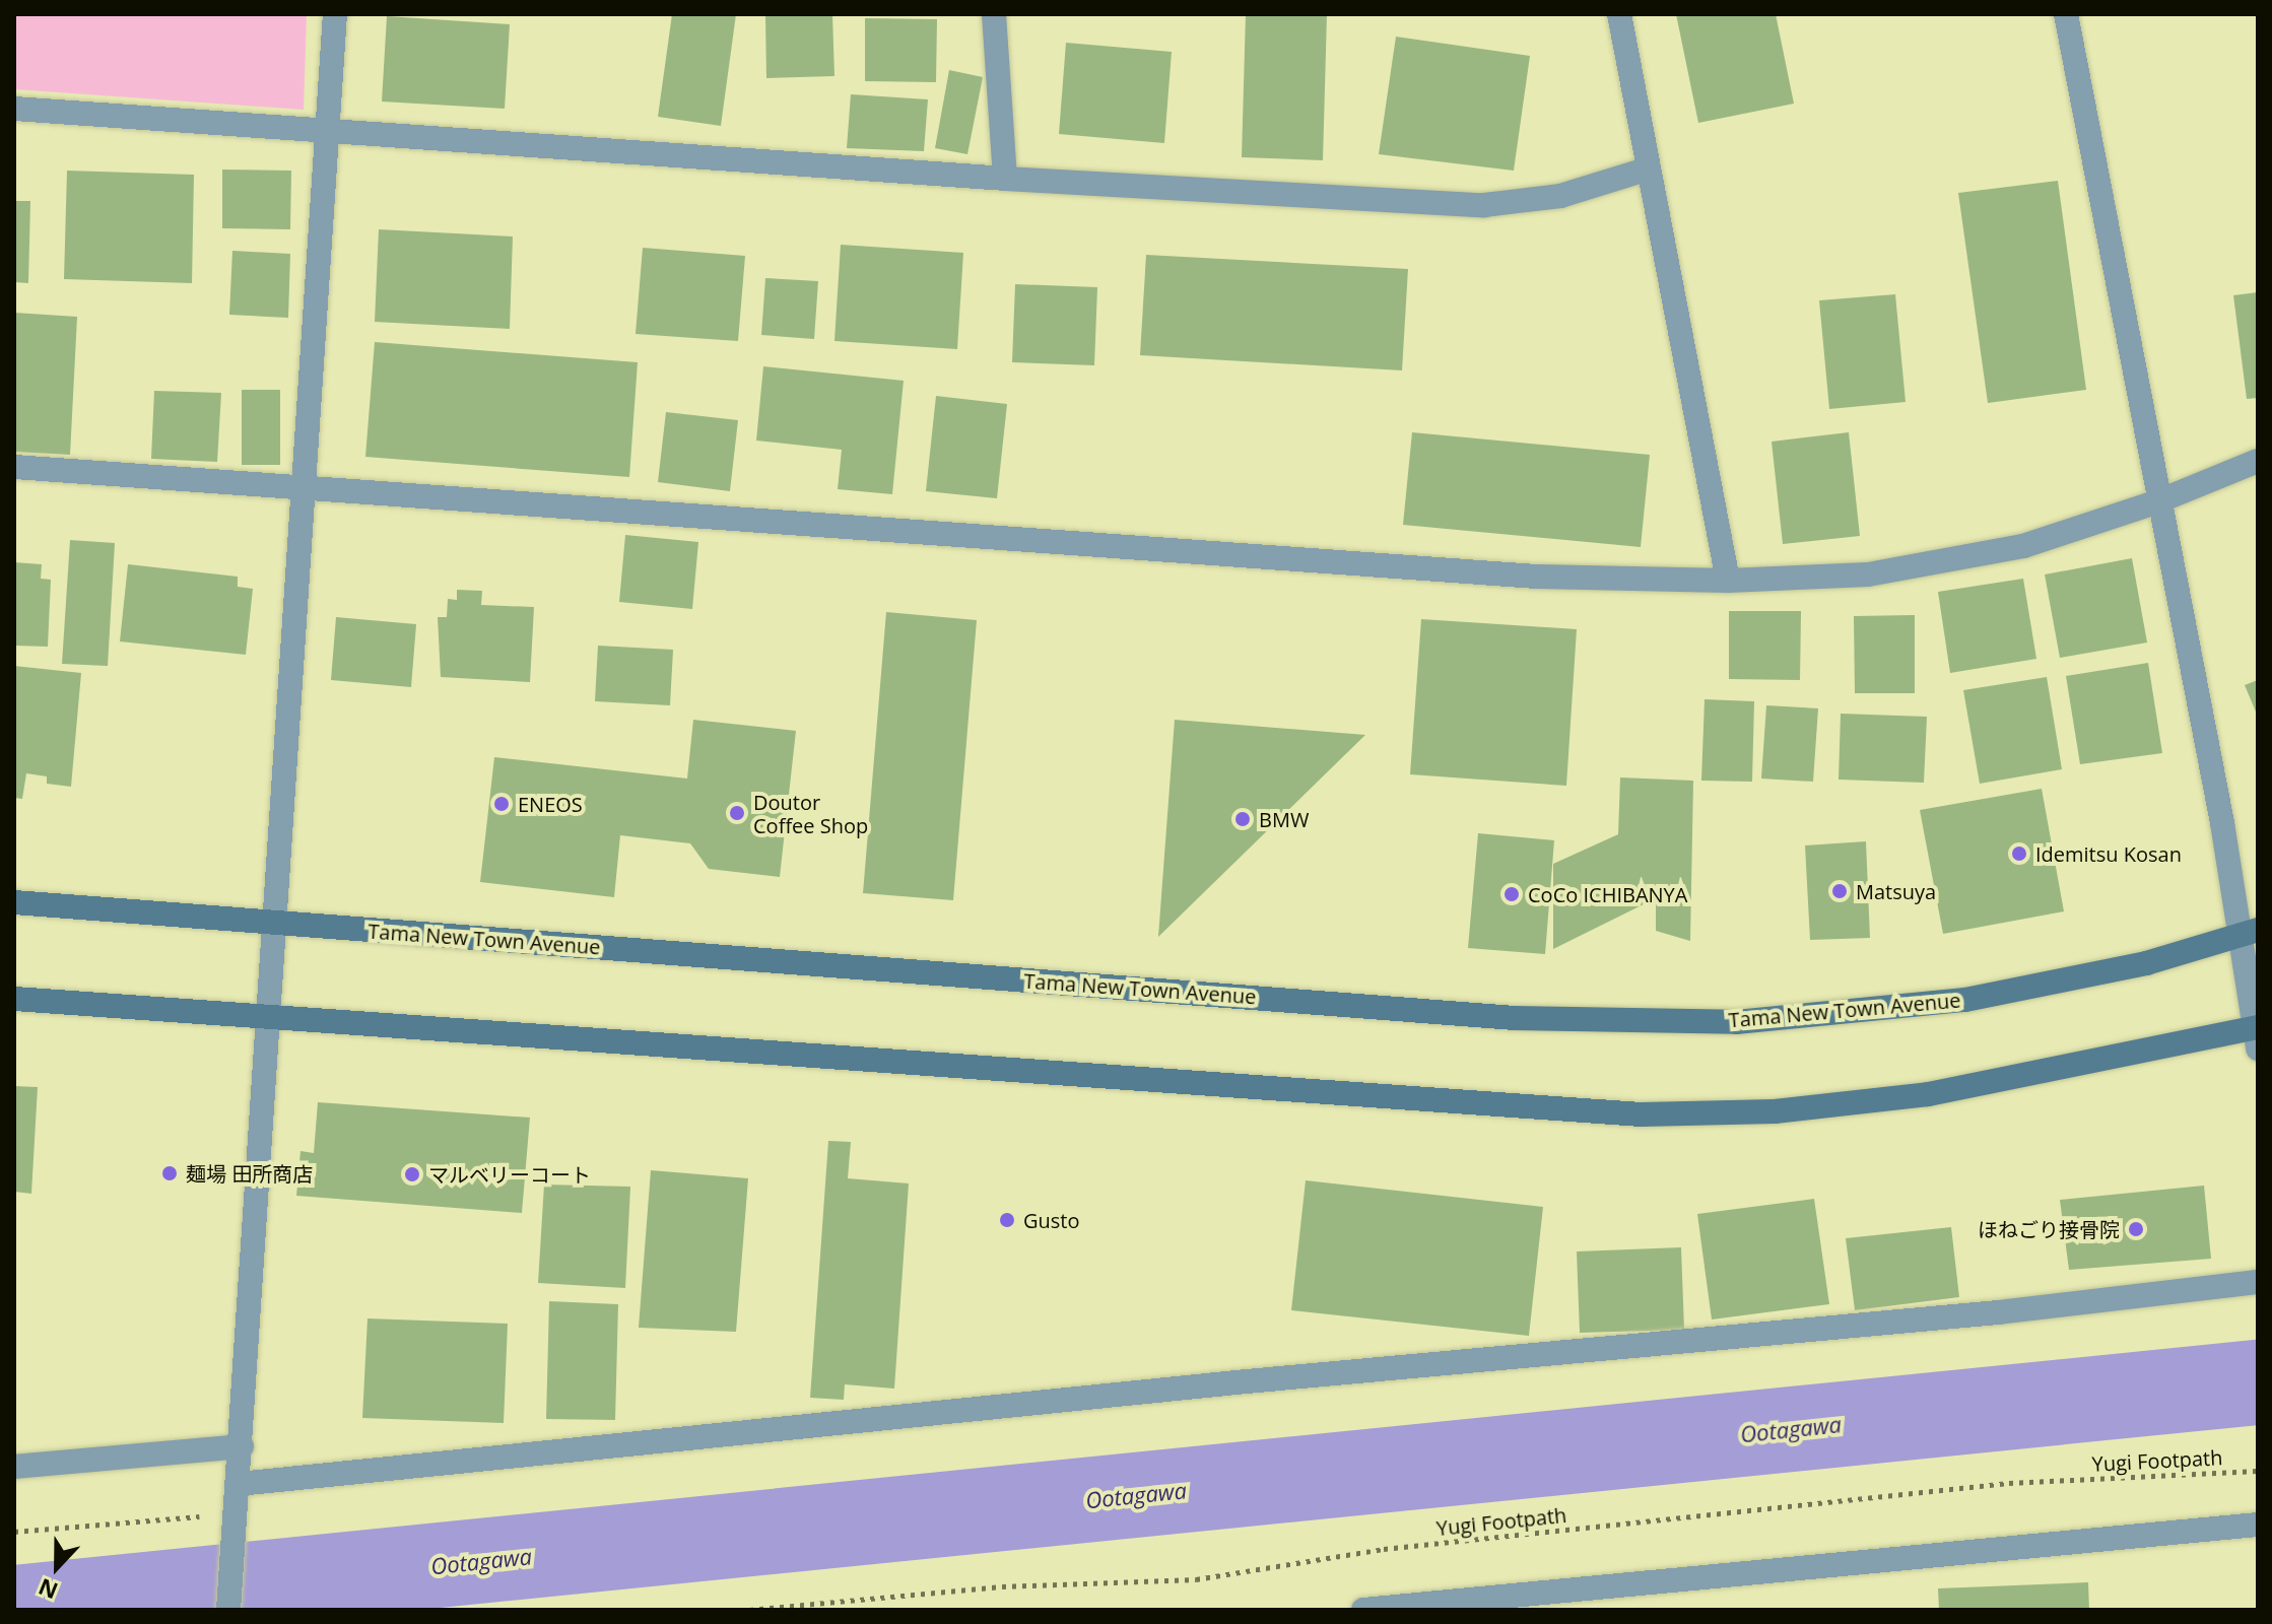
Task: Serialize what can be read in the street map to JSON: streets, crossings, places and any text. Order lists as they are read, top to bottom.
{
  "streets": {
    "main road": ["Tama New Town Avenue"],
    "path": ["Yugi Footpath"]
  },
  "water": ["Ootagawa"],
  "places": [
    "ENEOS",
    "Doutor Coffee Shop",
    "BMW",
    "Idemitsu Kosan",
    "Matsuya",
    "CoCo ICHIBANYA",
    "麺場 田所商店",
    "マルベリーコート",
    "Gusto",
    "ほねごり接骨院"
  ],
  "north": "bottom"
}
